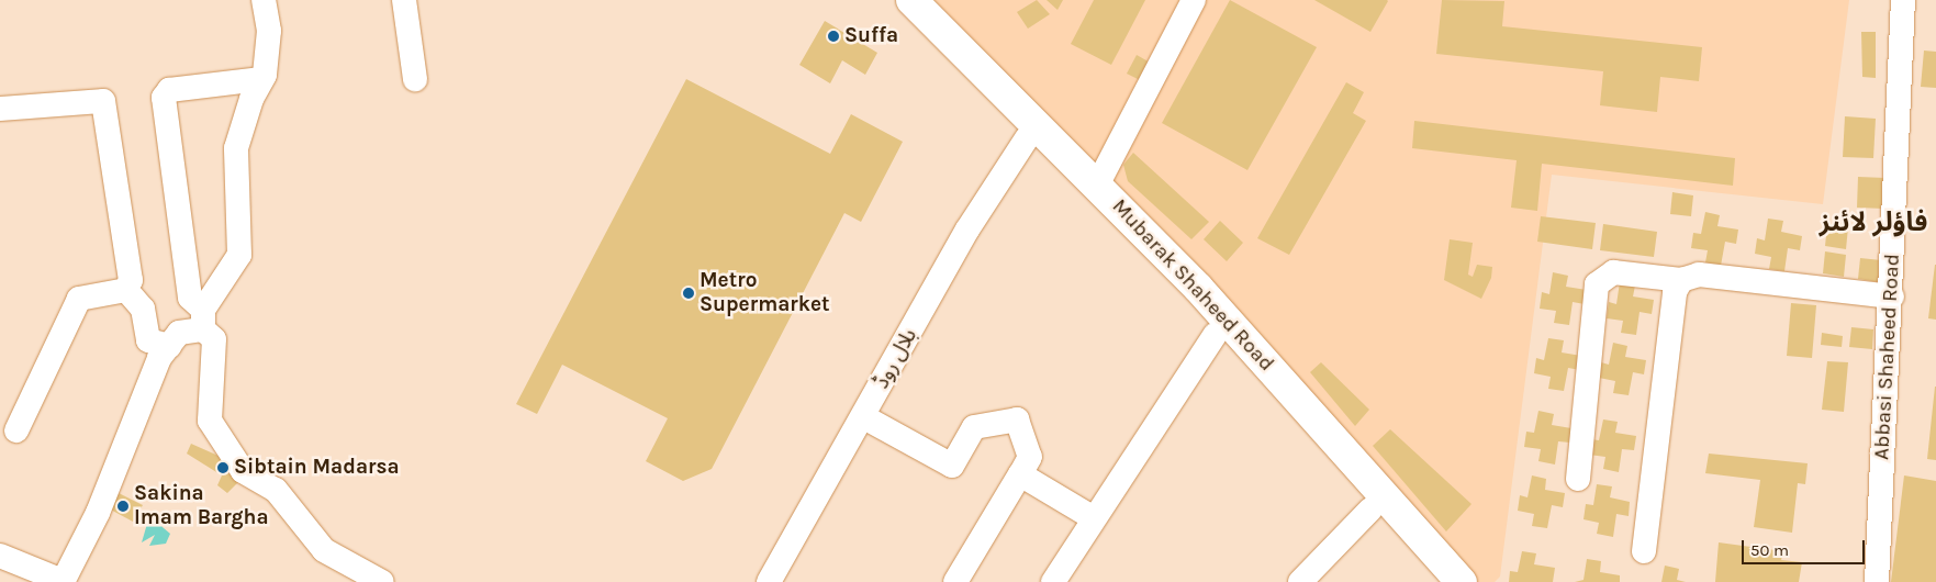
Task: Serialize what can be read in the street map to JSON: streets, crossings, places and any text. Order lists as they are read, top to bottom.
{
  "streets": {
    "main road": ["Mubarak Shaheed Road"],
    "street": ["Abbasi Shaheed Road", "بلال روڈ"]
  },
  "crossings": [
    ["Mubarak Shaheed Road", "بلال روڈ"]
  ],
  "districts": ["فاؤلر لائنز"],
  "places": [
    "Suffa",
    "Metro Supermarket",
    "Sibtain Madarsa",
    "Sakina Imam Bargha"
  ],
  "scale_bar": "50 m"
}
